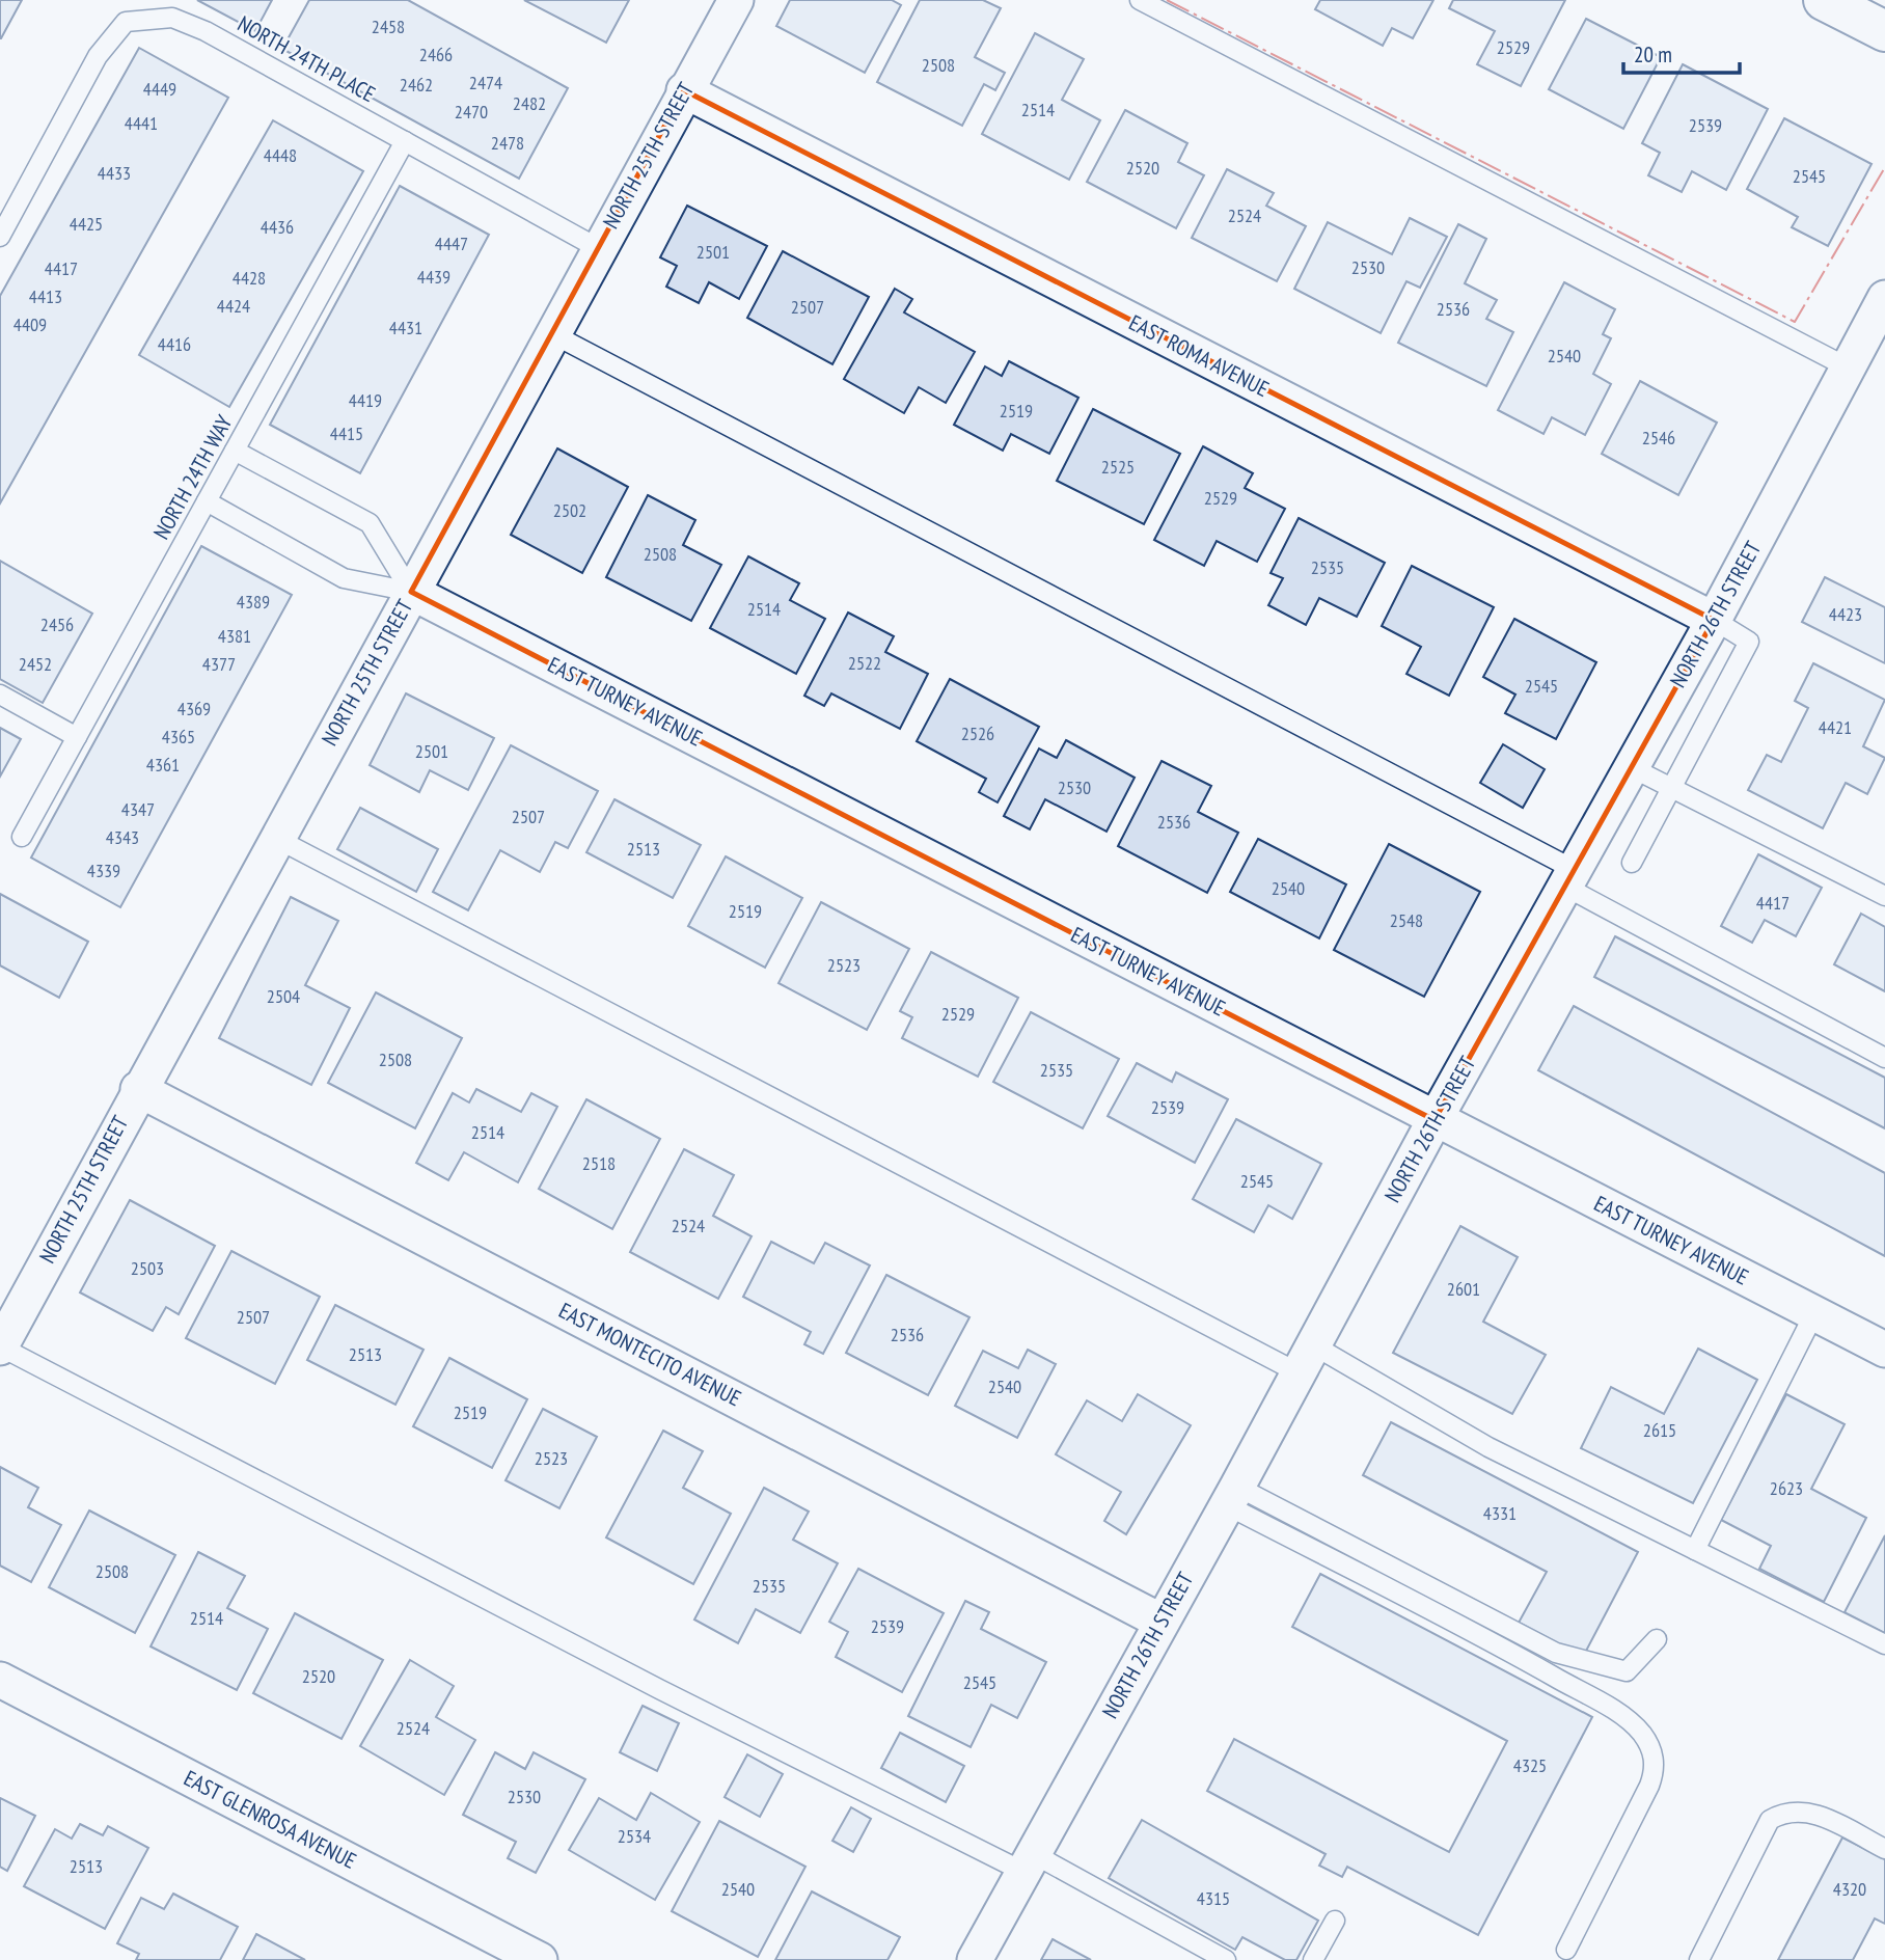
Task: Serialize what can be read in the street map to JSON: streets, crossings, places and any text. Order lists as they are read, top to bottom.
{
  "streets": {
    "street": [
      "NORTH 25TH STREET",
      "EAST ROMA AVENUE",
      "NORTH 26TH STREET",
      "EAST TURNEY AVENUE",
      "EAST MONTECITO AVENUE",
      "EAST GLENROSA AVENUE"
    ],
    "lane": ["NORTH 24TH PLACE", "NORTH 24TH WAY"]
  },
  "crossings": [
    ["NORTH 24TH PLACE", "NORTH 25TH STREET"],
    ["NORTH 24TH PLACE", "NORTH 24TH WAY"],
    ["NORTH 25TH STREET", "EAST ROMA AVENUE"],
    ["NORTH 25TH STREET", "EAST TURNEY AVENUE"],
    ["NORTH 25TH STREET", "EAST MONTECITO AVENUE"],
    ["EAST ROMA AVENUE", "NORTH 26TH STREET"],
    ["NORTH 26TH STREET", "EAST TURNEY AVENUE"],
    ["NORTH 26TH STREET", "EAST MONTECITO AVENUE"]
  ],
  "house_numbers": [
    "2458",
    "2529",
    "2466",
    "2508",
    "2474",
    "2462",
    "4449",
    "2482",
    "2514",
    "2470",
    "4441",
    "2539",
    "2478",
    "4448",
    "2520",
    "4433",
    "2545",
    "2524",
    "4425",
    "4436",
    "4447",
    "2501",
    "2530",
    "4417",
    "4439",
    "4428",
    "4413",
    "4424",
    "2507",
    "2536",
    "4409",
    "4431",
    "4416",
    "2540",
    "4419",
    "2519",
    "4415",
    "2546",
    "2525",
    "2529",
    "2502",
    "2508",
    "2535",
    "4389",
    "2514",
    "4423",
    "2456",
    "4381",
    "2522",
    "2452",
    "4377",
    "2545",
    "4369",
    "4421",
    "2526",
    "4365",
    "2501",
    "4361",
    "2530",
    "4347",
    "2507",
    "2536",
    "4343",
    "2513",
    "4339",
    "2540",
    "4417",
    "2519",
    "2548",
    "2523",
    "2504",
    "2529",
    "2508",
    "2535",
    "2539",
    "2514",
    "2518",
    "2545",
    "2524",
    "2503",
    "2601",
    "2507",
    "2536",
    "2513",
    "2540",
    "2519",
    "2615",
    "2523",
    "2623",
    "4331",
    "2508",
    "2535",
    "2514",
    "2539",
    "2520",
    "2545",
    "2524",
    "4325",
    "2530",
    "2534",
    "2513",
    "2540",
    "4320",
    "4315"
  ],
  "scale_bar": "20 m"
}
